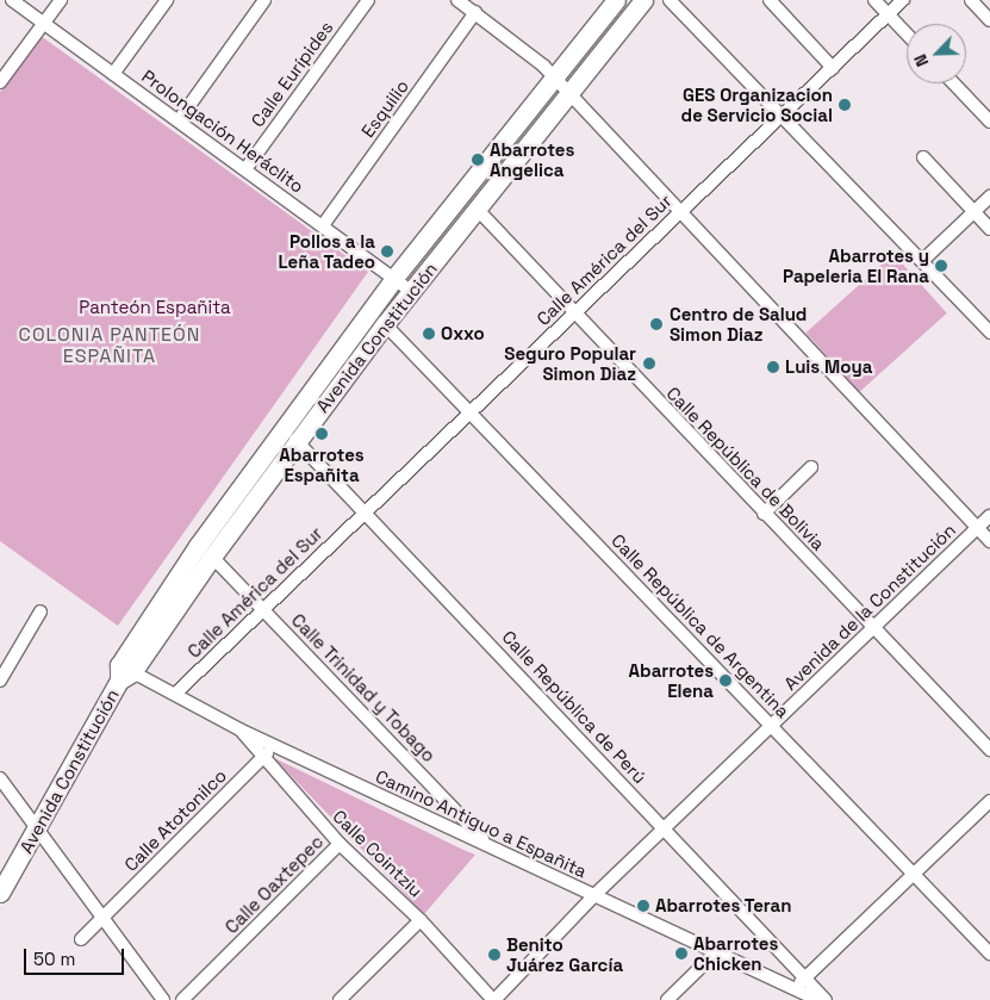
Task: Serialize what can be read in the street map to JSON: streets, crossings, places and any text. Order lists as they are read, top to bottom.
{
  "streets": {
    "main road": ["Avenida Constitución"],
    "street": [
      "Calle Eurípides",
      "Esquilio",
      "Prolongación Heráclito",
      "Calle América del Sur",
      "Calle República de Bolivia",
      "Avenida de la Constitución",
      "Calle República de Argentina",
      "Calle Trinidad y Tobago",
      "Calle República de Perú",
      "Calle Atotonilco",
      "Camino Antiguo a Españita",
      "Calle Cointziu",
      "Calle Oaxtepec"
    ]
  },
  "crossings": [
    ["Calle Eurípides", "Prolongación Heráclito"],
    ["Esquilio", "Prolongación Heráclito"],
    ["Prolongación Heráclito", "Avenida Constitución"],
    ["Calle América del Sur", "Calle República de Bolivia"],
    ["Calle América del Sur", "Calle República de Argentina"],
    ["Calle América del Sur", "Calle Trinidad y Tobago"],
    ["Calle América del Sur", "Calle República de Perú"],
    ["Calle América del Sur", "Camino Antiguo a Españita"],
    ["Avenida Constitución", "Calle República de Bolivia"],
    ["Avenida Constitución", "Calle República de Argentina"],
    ["Avenida Constitución", "Calle Trinidad y Tobago"],
    ["Avenida Constitución", "Calle República de Perú"],
    ["Avenida Constitución", "Camino Antiguo a Españita"],
    ["Calle República de Bolivia", "Avenida de la Constitución"],
    ["Avenida de la Constitución", "Calle República de Argentina"],
    ["Avenida de la Constitución", "Calle República de Perú"],
    ["Avenida de la Constitución", "Camino Antiguo a Españita"],
    ["Avenida de la Constitución", "Calle Cointziu"],
    ["Calle Trinidad y Tobago", "Camino Antiguo a Españita"],
    ["Calle Atotonilco", "Camino Antiguo a Españita"],
    ["Calle Atotonilco", "Calle Cointziu"],
    ["Camino Antiguo a Españita", "Calle Cointziu"],
    ["Calle Cointziu", "Calle Oaxtepec"]
  ],
  "districts": ["COLONIA PANTEÓN ESPAÑITA"],
  "parks": ["Panteón Españita"],
  "places": [
    "GES Organizacion de Servicio Social",
    "Abarrotes Angelica",
    "Pollos a la Leña Tadeo",
    "Abarrotes y Papeleria El Rana",
    "Centro de Salud Simon Diaz",
    "Oxxo",
    "Seguro Popular Simon Diaz",
    "Luis Moya",
    "Abarrotes Españita",
    "Abarrotes Elena",
    "Abarrotes Teran",
    "Abarrotes Chicken",
    "Benito Juárez García"
  ],
  "scale_bar": "50 m",
  "north": "bottom left"
}
